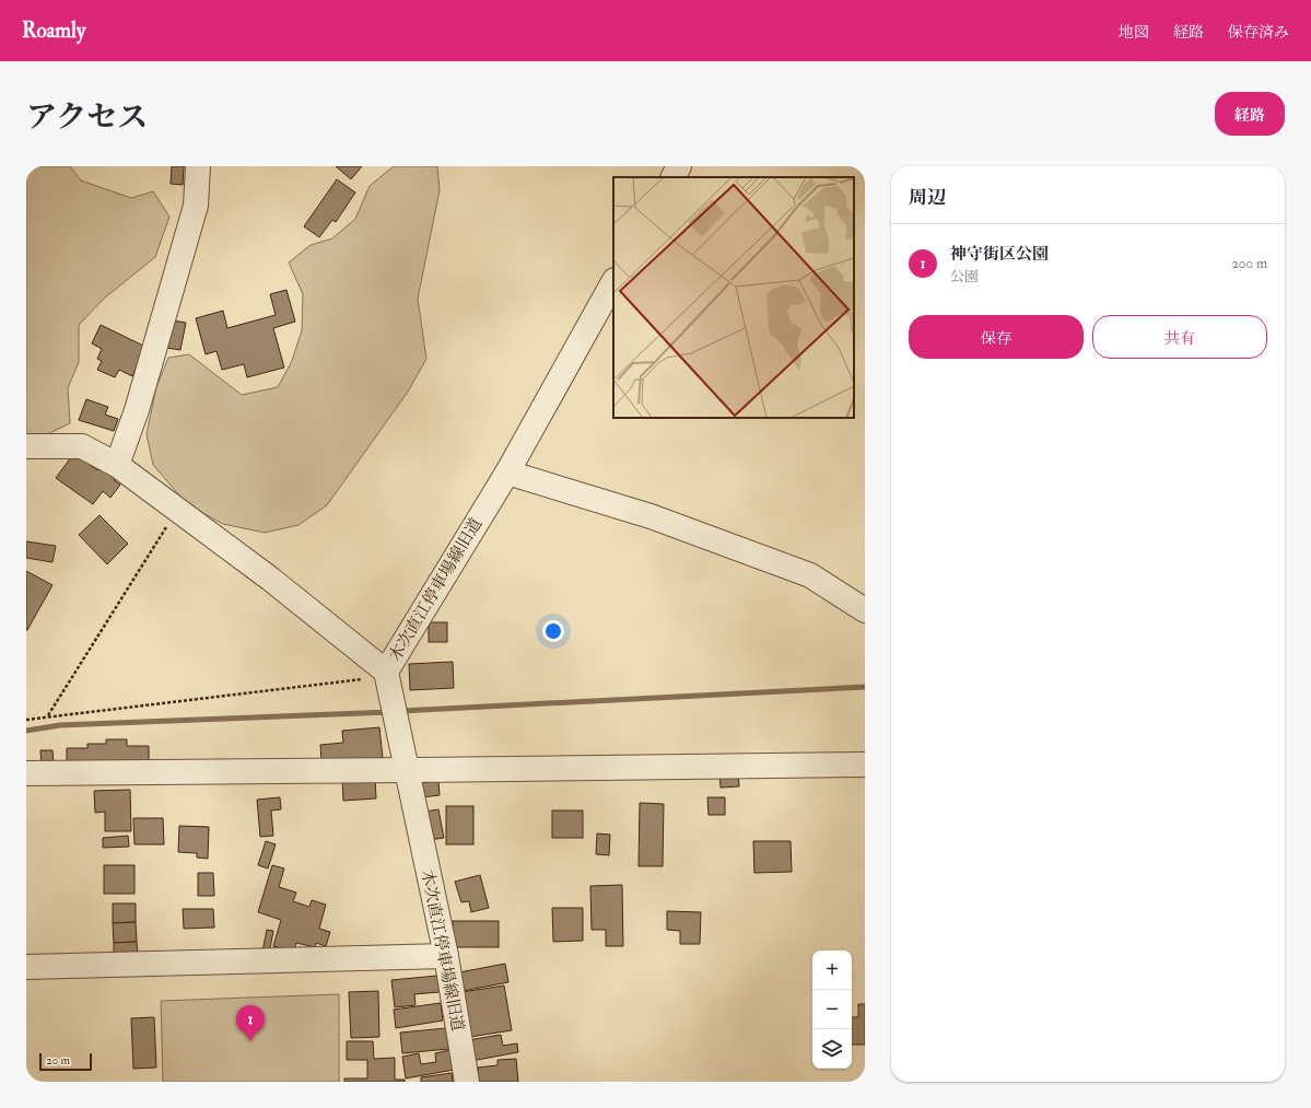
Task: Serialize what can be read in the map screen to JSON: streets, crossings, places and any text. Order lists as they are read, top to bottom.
{
  "streets": {
    "street": ["木次直江停車場線旧道"]
  },
  "scale_bar": "20 m",
  "page": {
    "header": "Roamly",
    "nav": ["地図", "経路", "保存済み"],
    "title": "アクセス",
    "buttons": [
      "経路",
      ["保存", "共有"]
    ],
    "heading": "周辺",
    "list": [
      {
        "mark": "1",
        "name": "神守街区公園",
        "note": "公園",
        "value": "200 m"
      }
    ],
    "map_buttons": ["+", "−"],
    "pins": "1",
    "scale": "20 m"
  }
}
